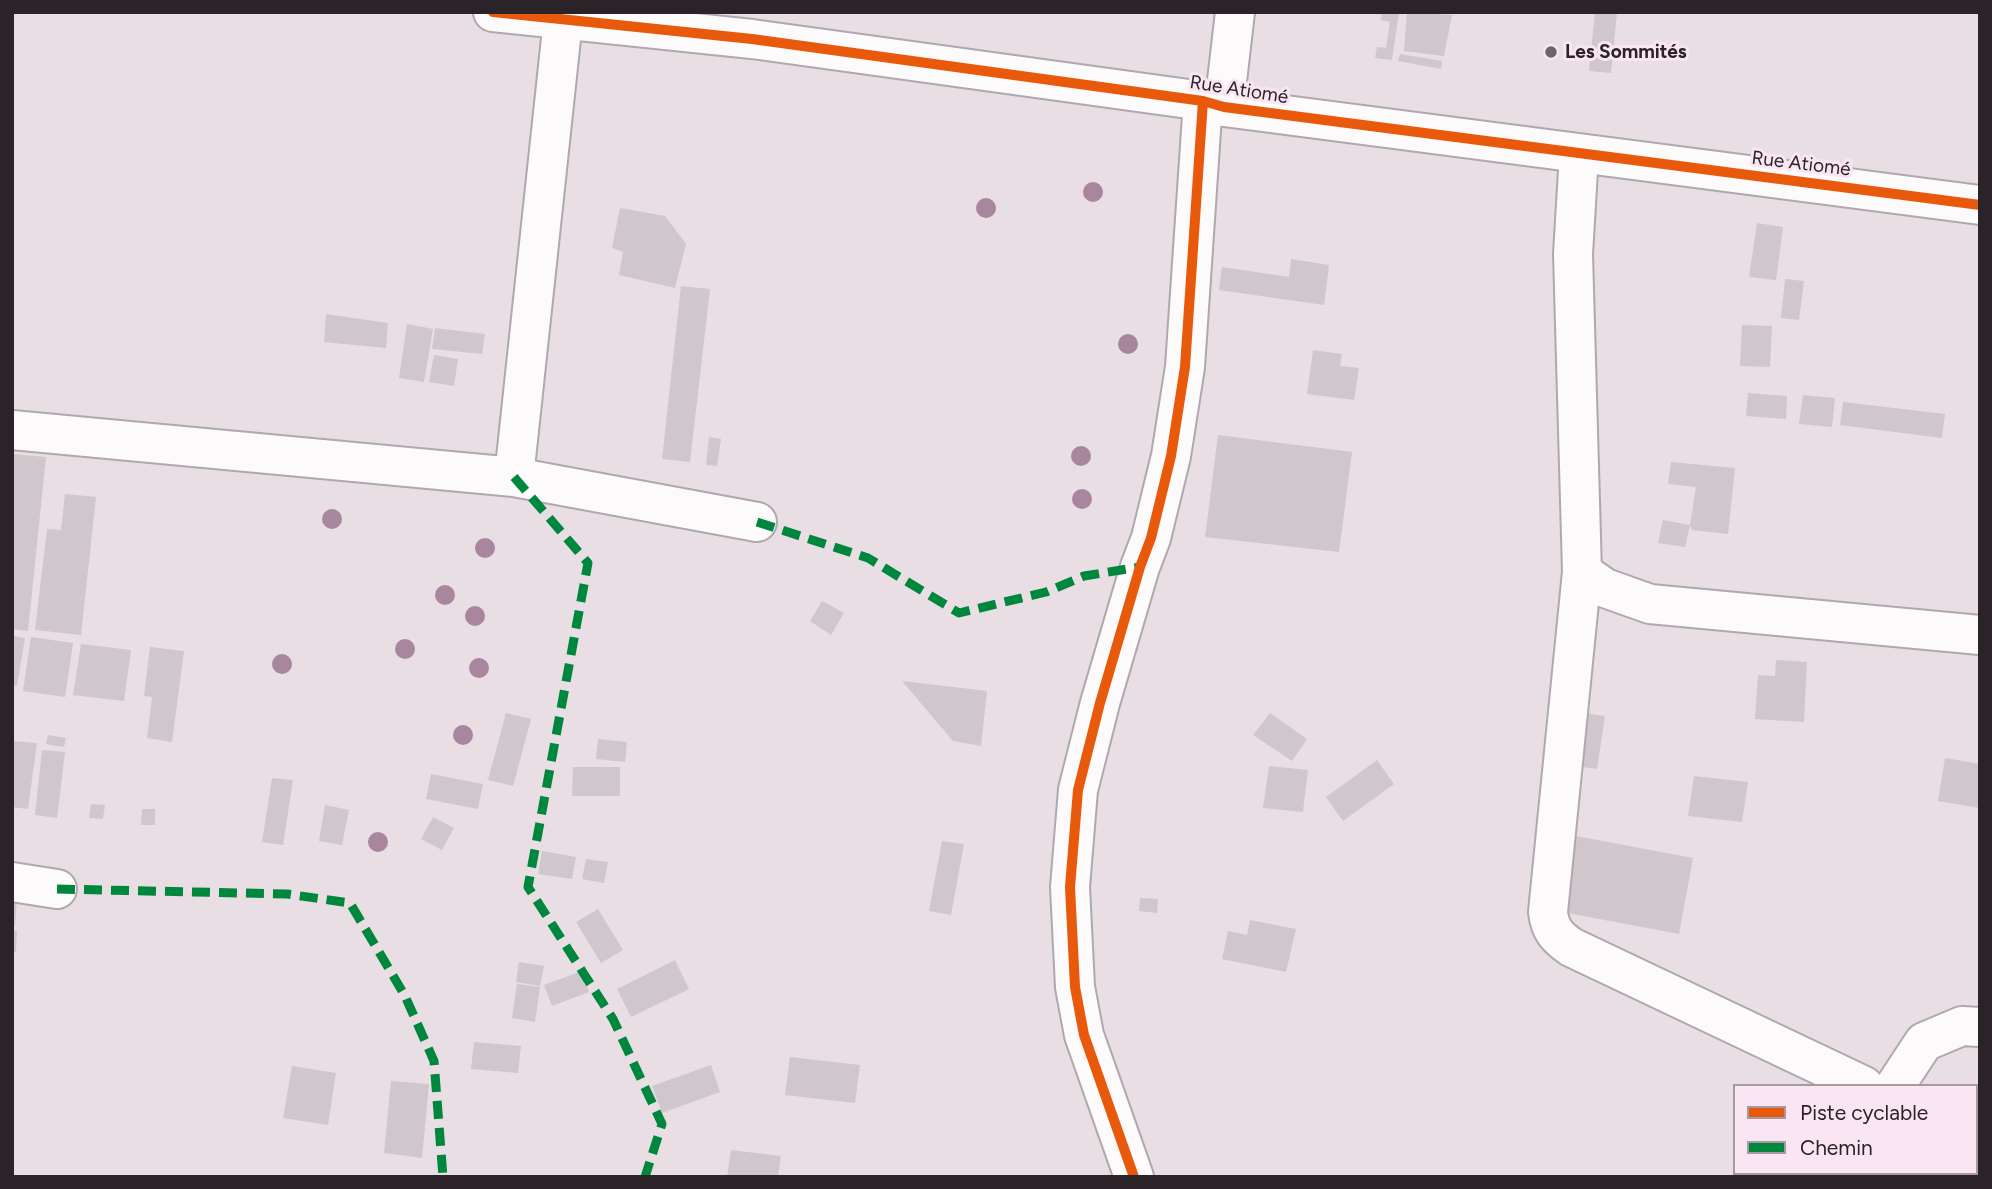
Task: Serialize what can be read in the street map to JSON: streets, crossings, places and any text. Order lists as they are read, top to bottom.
{
  "streets": {
    "street": ["Rue Atiomé"]
  },
  "places": ["Les Sommités"],
  "legend": ["Piste cyclable", "Chemin"]
}
